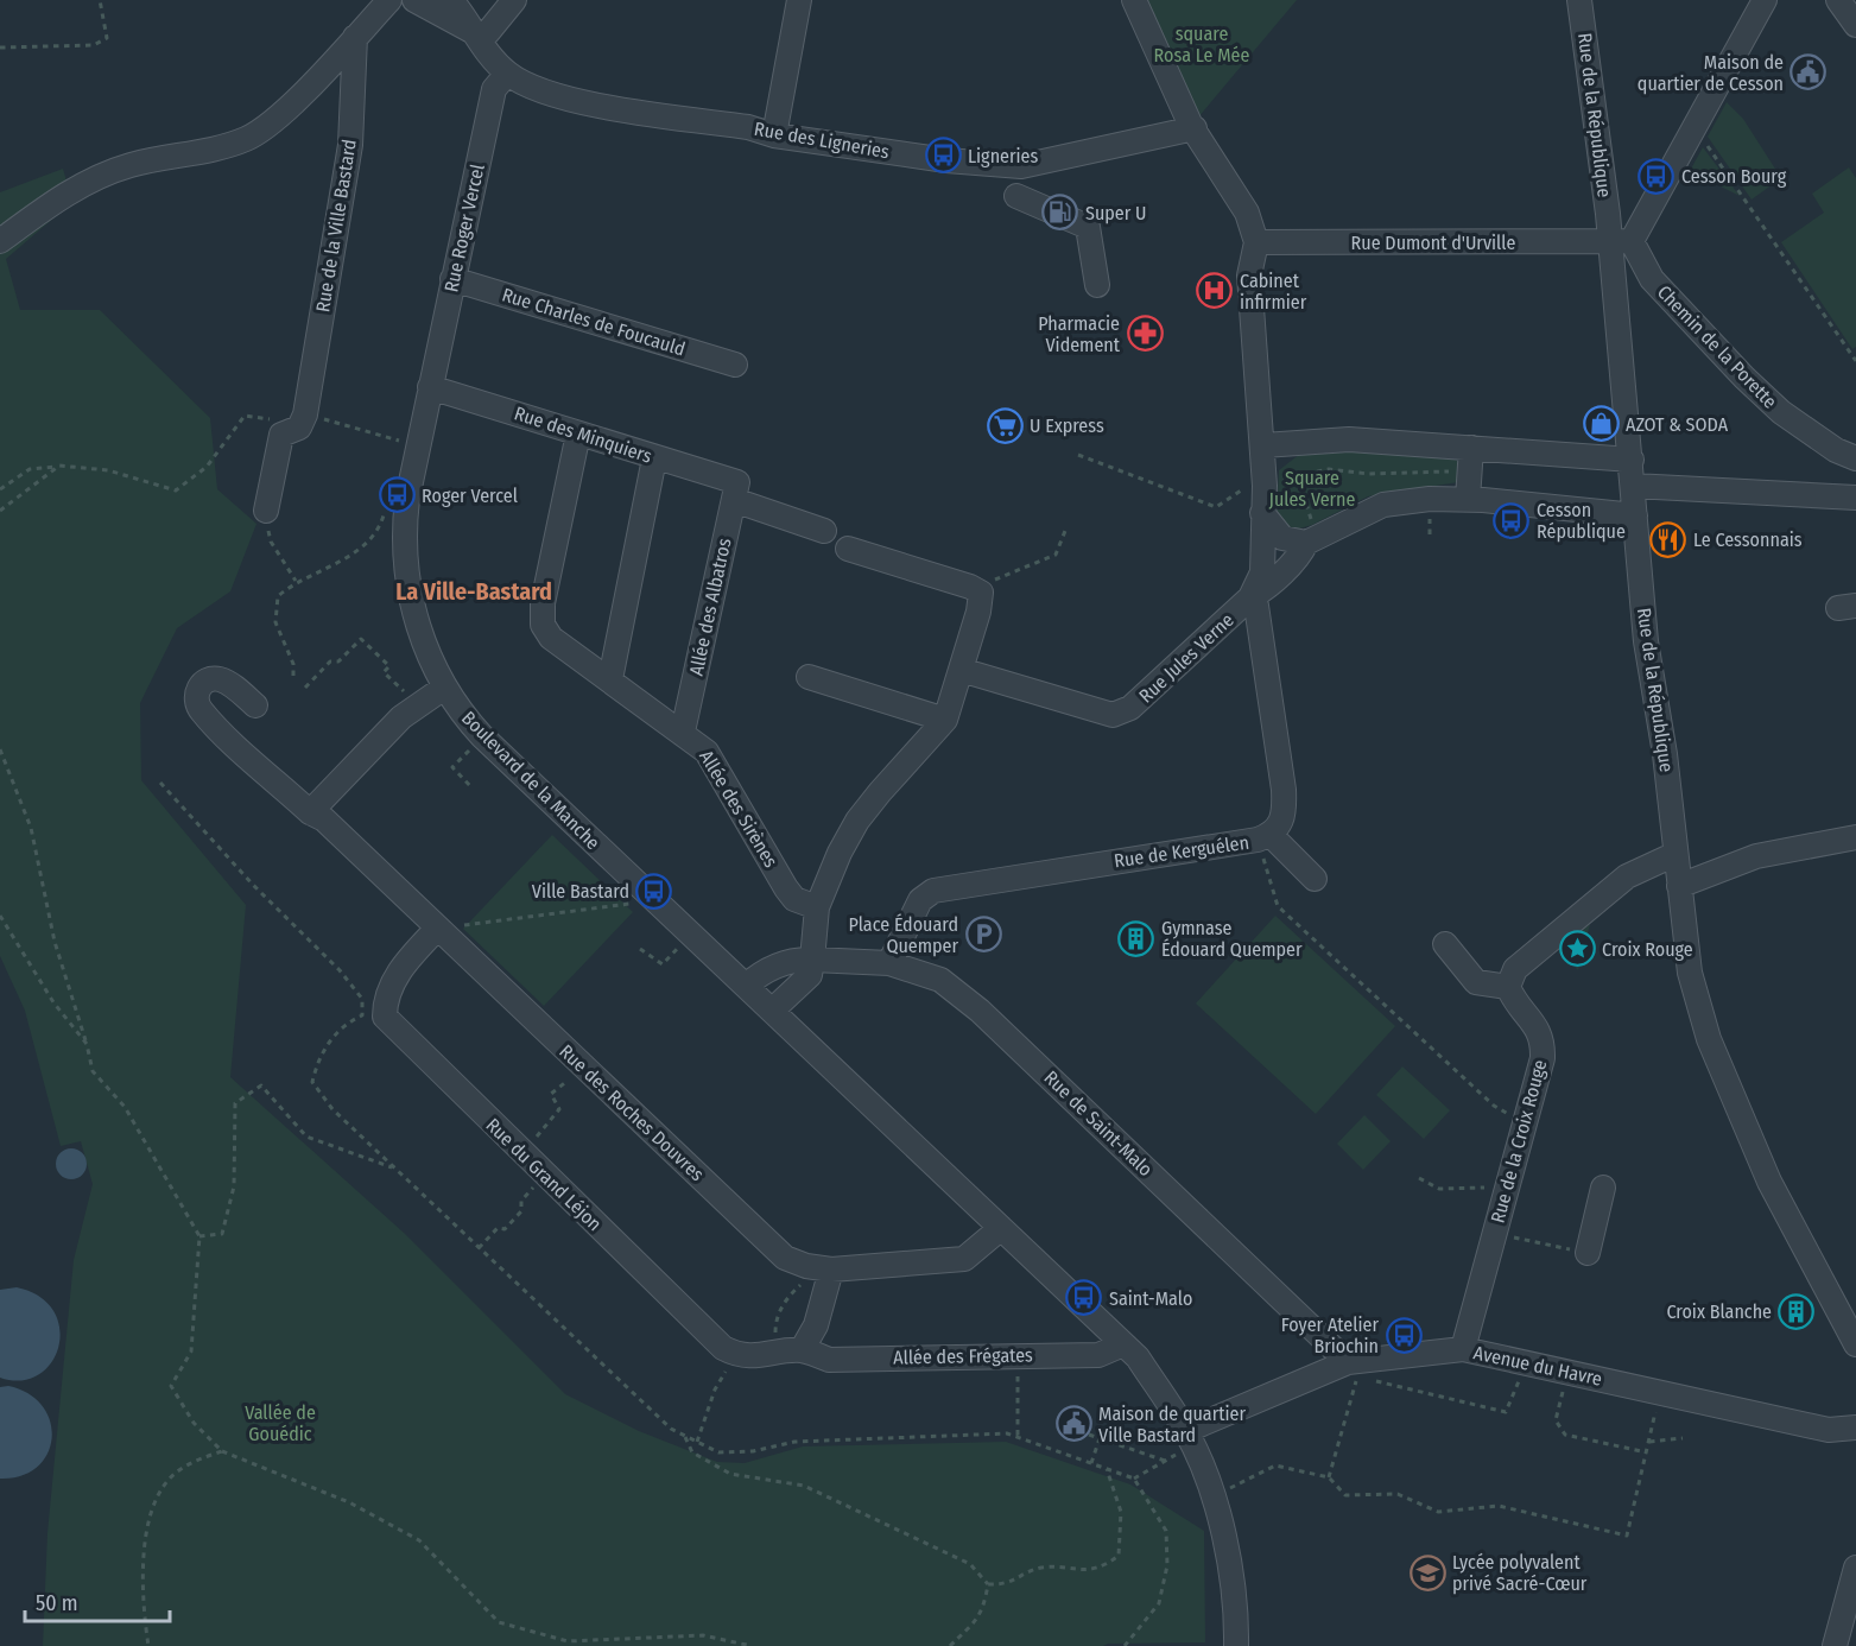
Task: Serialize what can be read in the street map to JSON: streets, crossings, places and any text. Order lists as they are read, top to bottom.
{
  "streets": {
    "street": [
      "Rue de la République",
      "Rue des Ligneries",
      "Rue de la Ville Bastard",
      "Rue Roger Vercel",
      "Rue Dumont d'Urville",
      "Rue Charles de Foucauld",
      "Chemin de la Porette",
      "Rue des Minquiers",
      "Allée des Albatros",
      "Rue Jules Verne",
      "Boulevard de la Manche",
      "Allée des Sirènes",
      "Rue de Kerguélen",
      "Rue des Roches Douvres",
      "Rue de Saint-Malo",
      "Rue de la Croix Rouge",
      "Rue du Grand Léjon",
      "Allée des Frégates",
      "Avenue du Havre"
    ]
  },
  "crossings": [
    ["Rue de la République", "Rue Dumont d'Urville"],
    ["Rue de la République", "Chemin de la Porette"],
    ["Rue de la République", "Rue Jules Verne"],
    ["Rue des Ligneries", "Rue Roger Vercel"],
    ["Rue Roger Vercel", "Rue Charles de Foucauld"],
    ["Rue Roger Vercel", "Rue des Minquiers"],
    ["Rue Roger Vercel", "Boulevard de la Manche"],
    ["Rue Dumont d'Urville", "Chemin de la Porette"],
    ["Rue des Minquiers", "Allée des Albatros"],
    ["Rue des Minquiers", "Boulevard de la Manche"],
    ["Rue des Minquiers", "Allée des Sirènes"],
    ["Allée des Albatros", "Allée des Sirènes"],
    ["Rue Jules Verne", "Rue de Kerguélen"],
    ["Boulevard de la Manche", "Rue des Roches Douvres"],
    ["Boulevard de la Manche", "Rue de Saint-Malo"],
    ["Boulevard de la Manche", "Allée des Frégates"],
    ["Boulevard de la Manche", "Avenue du Havre"],
    ["Rue de Kerguélen", "Rue de Saint-Malo"],
    ["Rue des Roches Douvres", "Rue du Grand Léjon"],
    ["Rue de Saint-Malo", "Avenue du Havre"],
    ["Rue de la Croix Rouge", "Avenue du Havre"]
  ],
  "districts": ["La Ville-Bastard"],
  "parks": ["square Rosa Le Mée", "Square Jules Verne", "Vallée de Gouédic"],
  "places": {
    "public building": ["Maison de quartier de Cesson", "Maison de quartier Ville Bastard"],
    "bus stop": [
      "Ligneries",
      "Cesson Bourg",
      "Roger Vercel",
      "Cesson République",
      "Ville Bastard",
      "Saint-Malo",
      "Foyer Atelier Briochin"
    ],
    "fuel station": ["Super U"],
    "hospital": ["Cabinet infirmier"],
    "pharmacy": ["Pharmacie Videment"],
    "shop": ["AZOT & SODA"],
    "supermarket": ["U Express"],
    "restaurant": ["Le Cessonnais"],
    "parking": ["Place Édouard Quemper"],
    "building": ["Gymnase Édouard Quemper", "Croix Blanche"],
    "place": ["Croix Rouge"],
    "school or university": ["Lycée polyvalent privé Sacré-Cœur"]
  },
  "scale_bar": "50 m"
}
